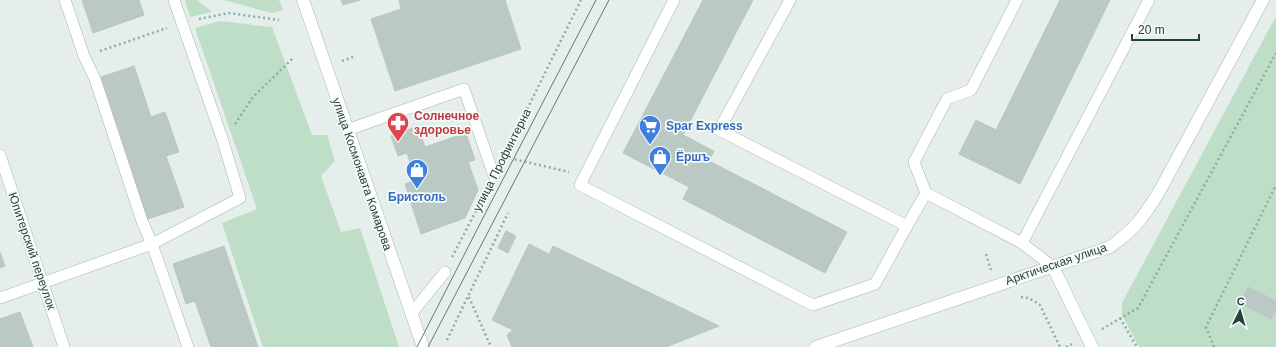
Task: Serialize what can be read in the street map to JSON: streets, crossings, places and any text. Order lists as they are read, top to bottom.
{
  "streets": {
    "street": ["улица Космонавта Комарова", "Арктическая улица"],
    "lane": ["Юпитерский переулок"],
    "path": ["улица Профинтерна"]
  },
  "places": {
    "pharmacy": ["Солнечное здоровье"],
    "supermarket": ["Spar Express"],
    "shop": ["Ёршъ", "Бристоль"]
  },
  "scale_bar": "20 m",
  "north": "top"
}
